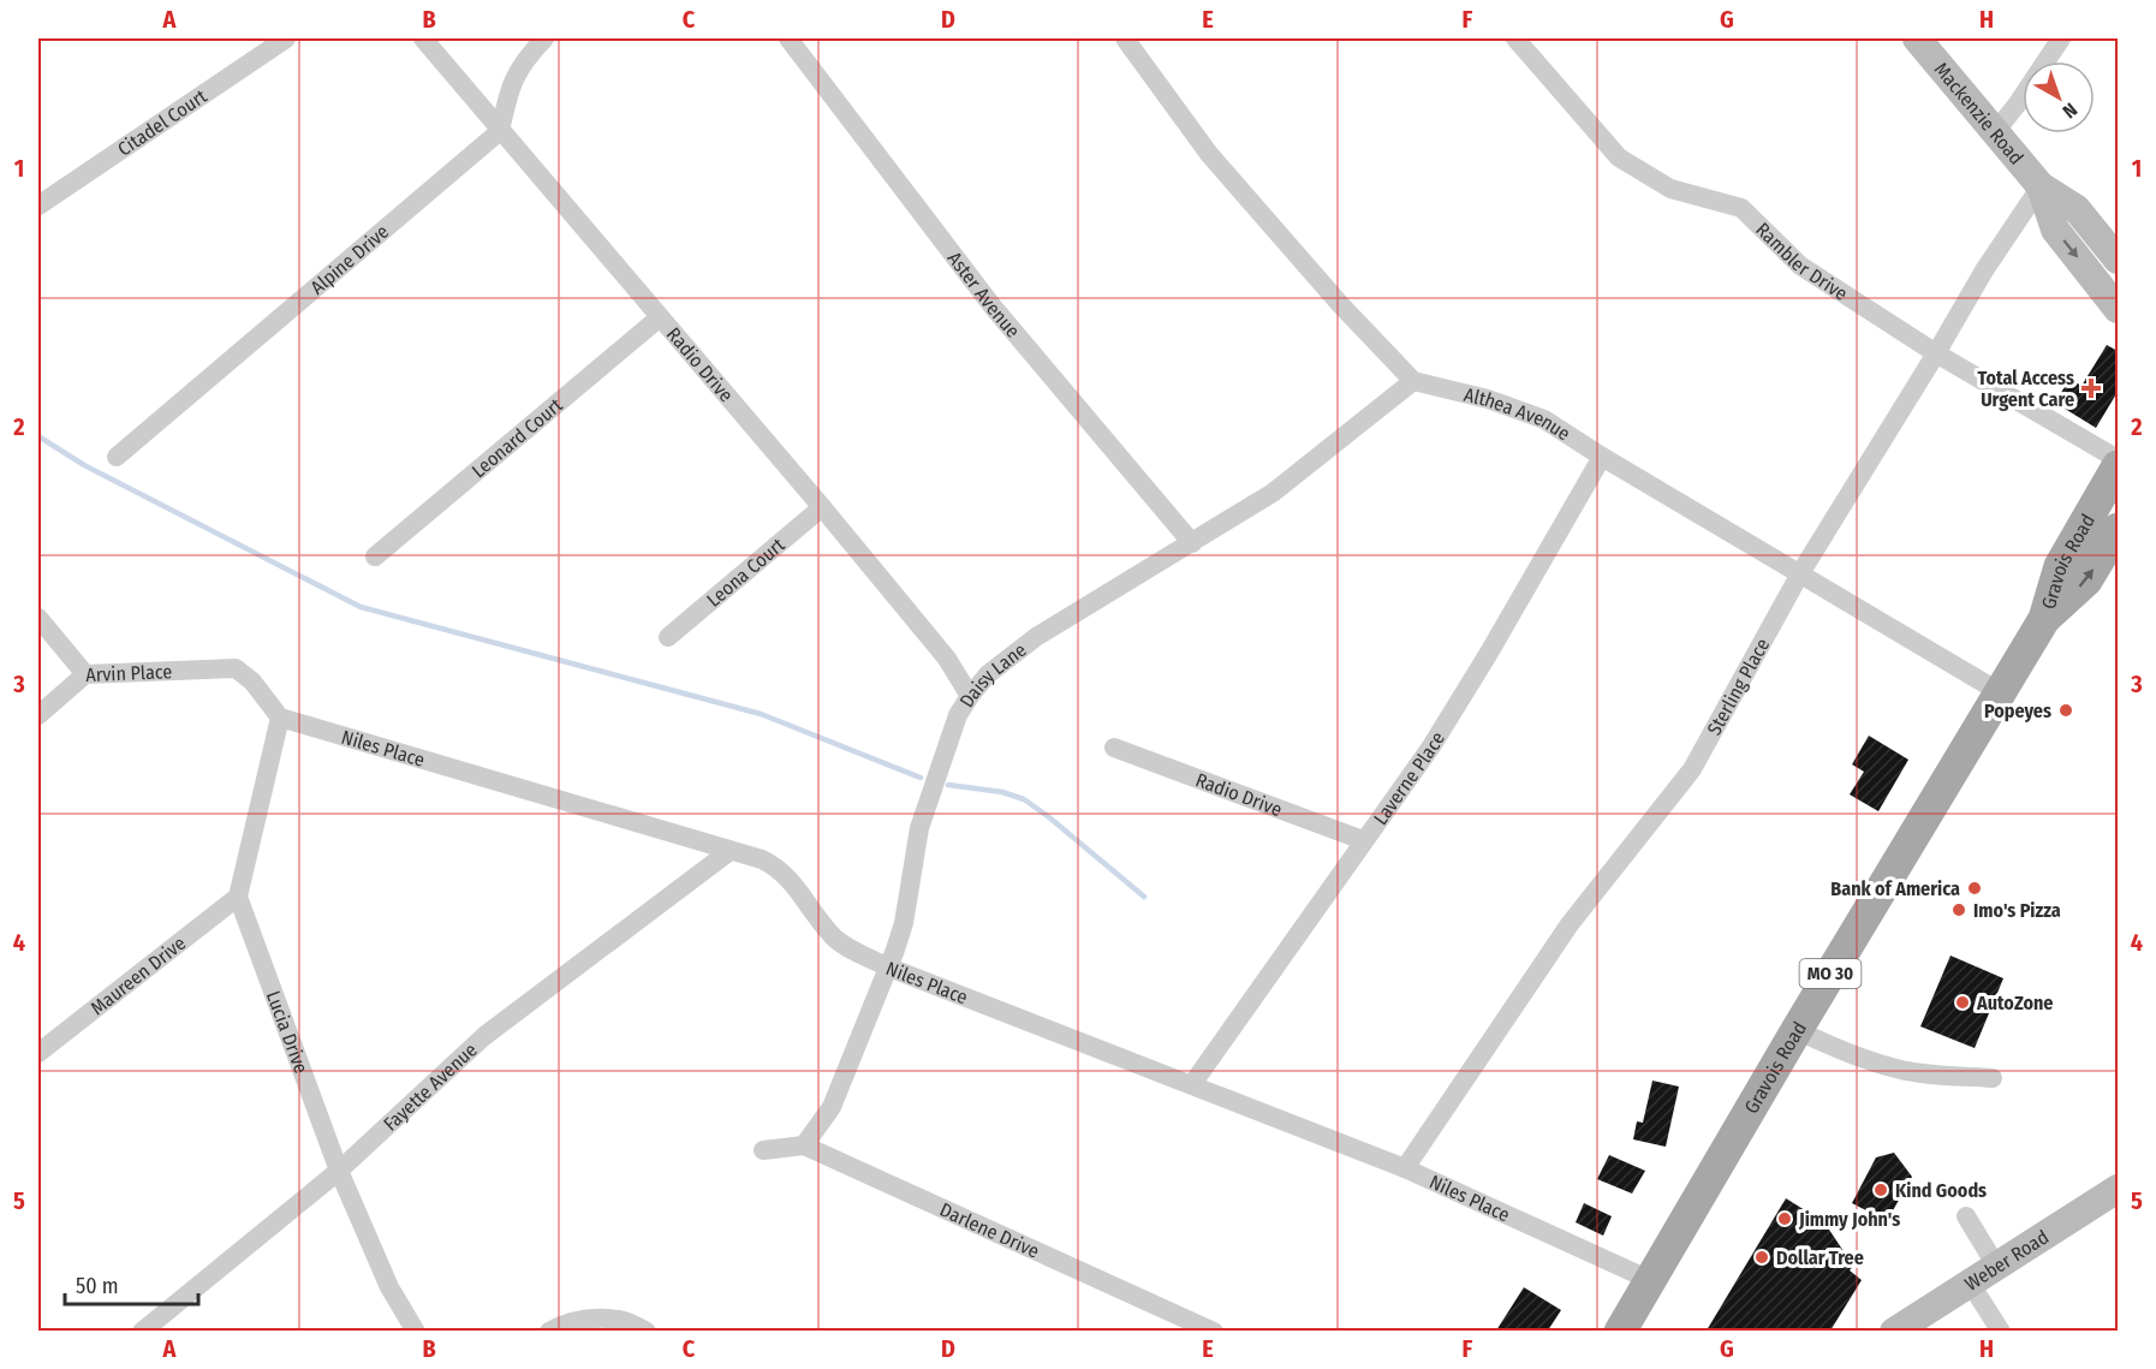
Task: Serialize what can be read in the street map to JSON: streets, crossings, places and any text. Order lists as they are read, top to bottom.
{
  "streets": {
    "main road": [
      "Mackenzie Road",
      "Gravois Road",
      "MO 30",
      "Weber Road"
    ],
    "street": [
      "Citadel Court",
      "Alpine Drive",
      "Rambler Drive",
      "Aster Avenue",
      "Radio Drive",
      "Althea Avenue",
      "Leonard Court",
      "Leona Court",
      "Arvin Place",
      "Daisy Lane",
      "Sterling Place",
      "Niles Place",
      "Laverne Place",
      "Maureen Drive",
      "Lucia Drive",
      "Fayette Avenue",
      "Darlene Drive"
    ]
  },
  "crossings": [
    ["Mackenzie Road", "Sterling Place"],
    ["Alpine Drive", "Radio Drive"],
    ["Rambler Drive", "Sterling Place"],
    ["Aster Avenue", "Daisy Lane"],
    ["Radio Drive", "Leonard Court"],
    ["Radio Drive", "Leona Court"],
    ["Radio Drive", "Daisy Lane"],
    ["Radio Drive", "Laverne Place"],
    ["Althea Avenue", "Gravois Road"],
    ["Althea Avenue", "Daisy Lane"],
    ["Althea Avenue", "Sterling Place"],
    ["Althea Avenue", "Laverne Place"],
    ["Gravois Road", "Niles Place"],
    ["Arvin Place", "Niles Place"],
    ["Daisy Lane", "Niles Place"],
    ["Daisy Lane", "Darlene Drive"],
    ["Sterling Place", "Niles Place"],
    ["Niles Place", "Laverne Place"],
    ["Niles Place", "Fayette Avenue"],
    ["Maureen Drive", "Lucia Drive"],
    ["Lucia Drive", "Fayette Avenue"]
  ],
  "places": {
    "health": ["Total Access Urgent Care"],
    "other": [
      "Popeyes",
      "Bank of America",
      "Imo's Pizza",
      "AutoZone",
      "Kind Goods",
      "Jimmy John's",
      "Dollar Tree"
    ]
  },
  "scale_bar": "50 m",
  "north": "bottom right",
  "grid": {
    "columns": [
      "A",
      "B",
      "C",
      "D",
      "E",
      "F",
      "G",
      "H"
    ],
    "rows": [
      "1",
      "2",
      "3",
      "4",
      "5"
    ]
  }
}
